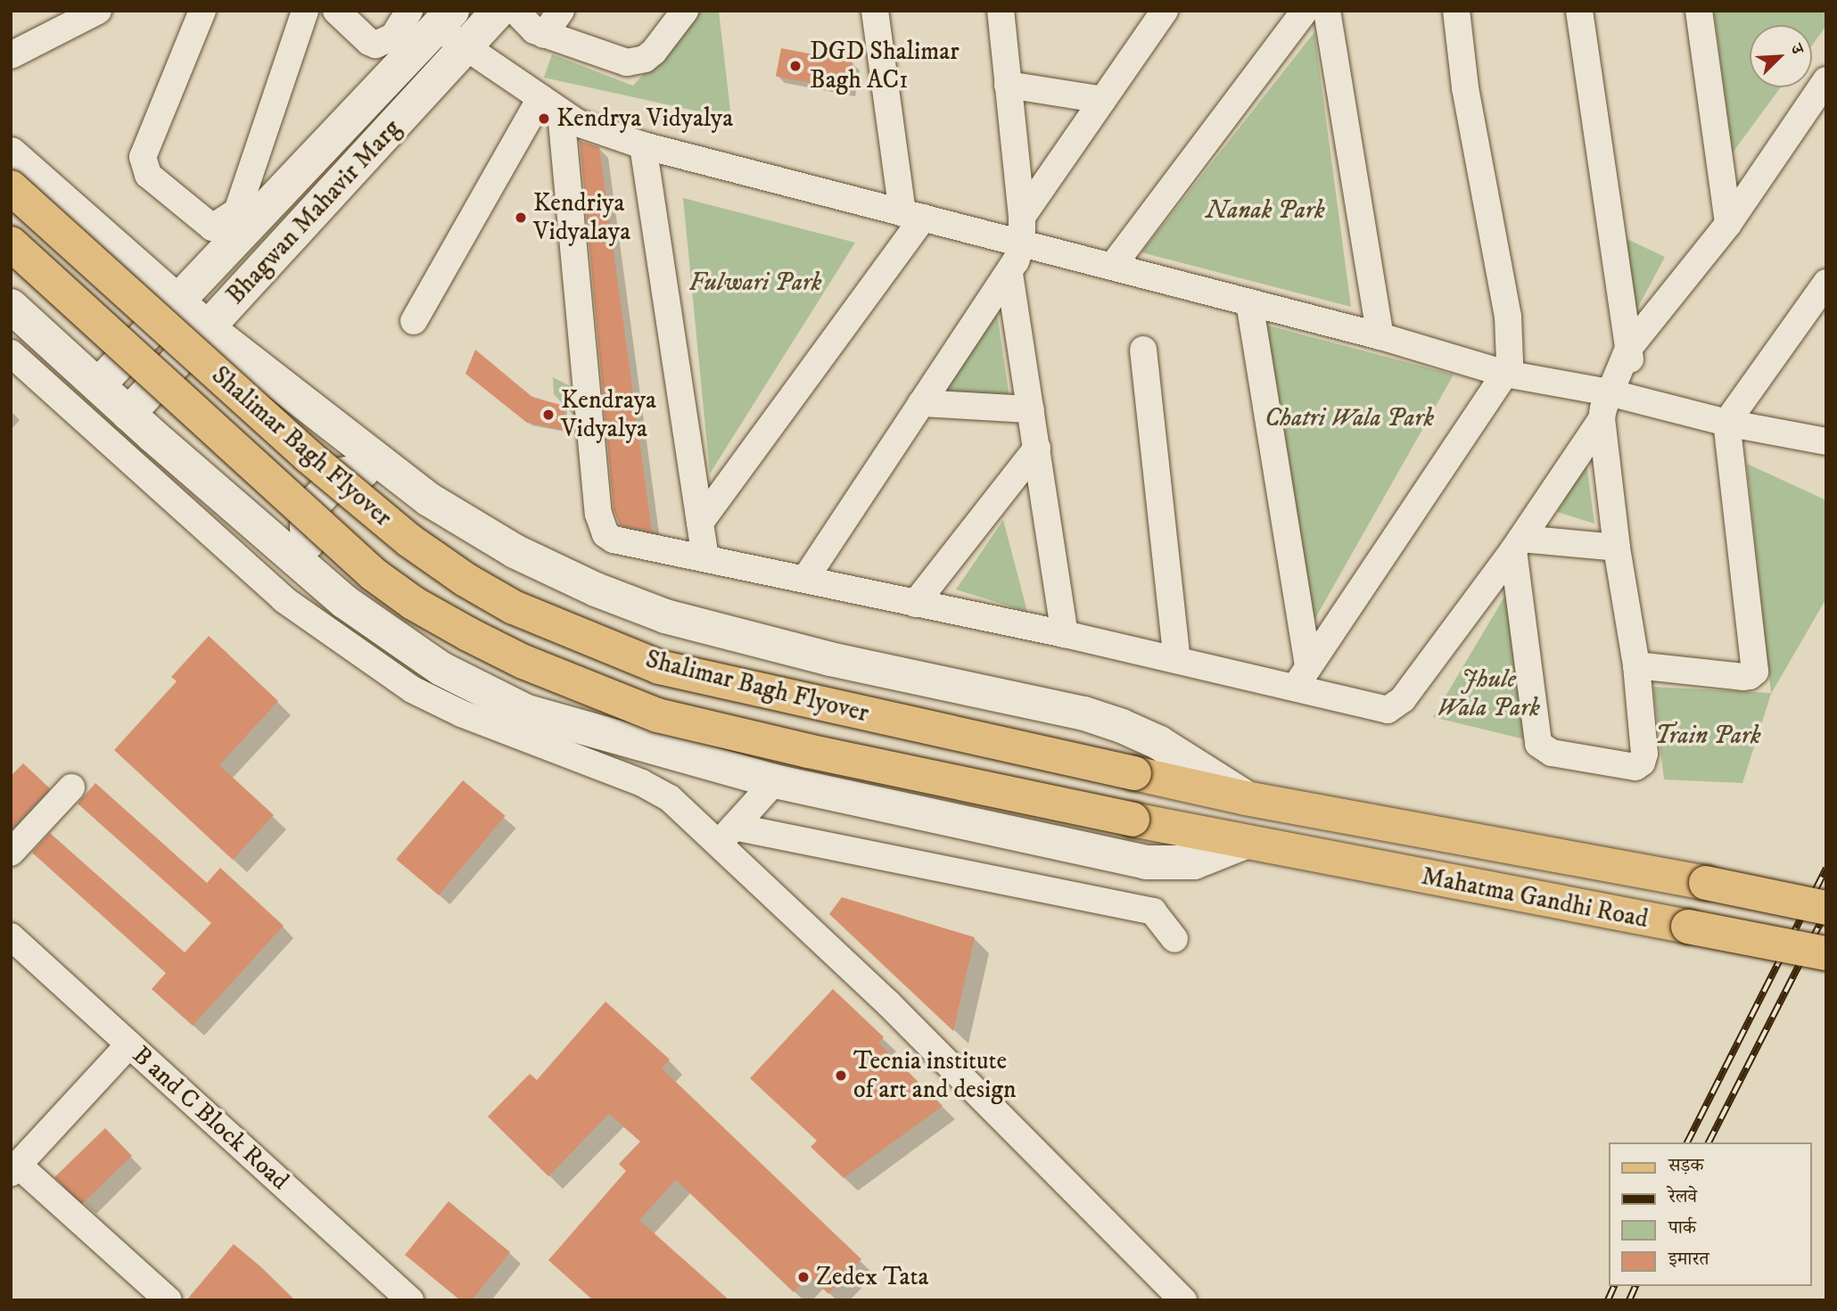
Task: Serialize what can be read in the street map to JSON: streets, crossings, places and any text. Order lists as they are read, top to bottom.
{
  "streets": {
    "main road": ["Shalimar Bagh Flyover", "Mahatma Gandhi Road"],
    "street": ["Bhagwan Mahavir Marg", "B and C Block Road"]
  },
  "crossings": [
    ["Shalimar Bagh Flyover", "Mahatma Gandhi Road"]
  ],
  "parks": [
    "Nanak Park",
    "Fulwari Park",
    "Chatri Wala Park",
    "Jhule Wala Park",
    "Train Park"
  ],
  "places": [
    "DGD Shalimar Bagh AC1",
    "Kendrya Vidyalya",
    "Kendriya Vidyalaya",
    "Kendraya Vidyalya",
    "Tecnia institute of art and design",
    "Zedex Tata"
  ],
  "legend": [
    "सड़क",
    "रेलवे",
    "पार्क",
    "इमारत"
  ],
  "north": "top right"
}
